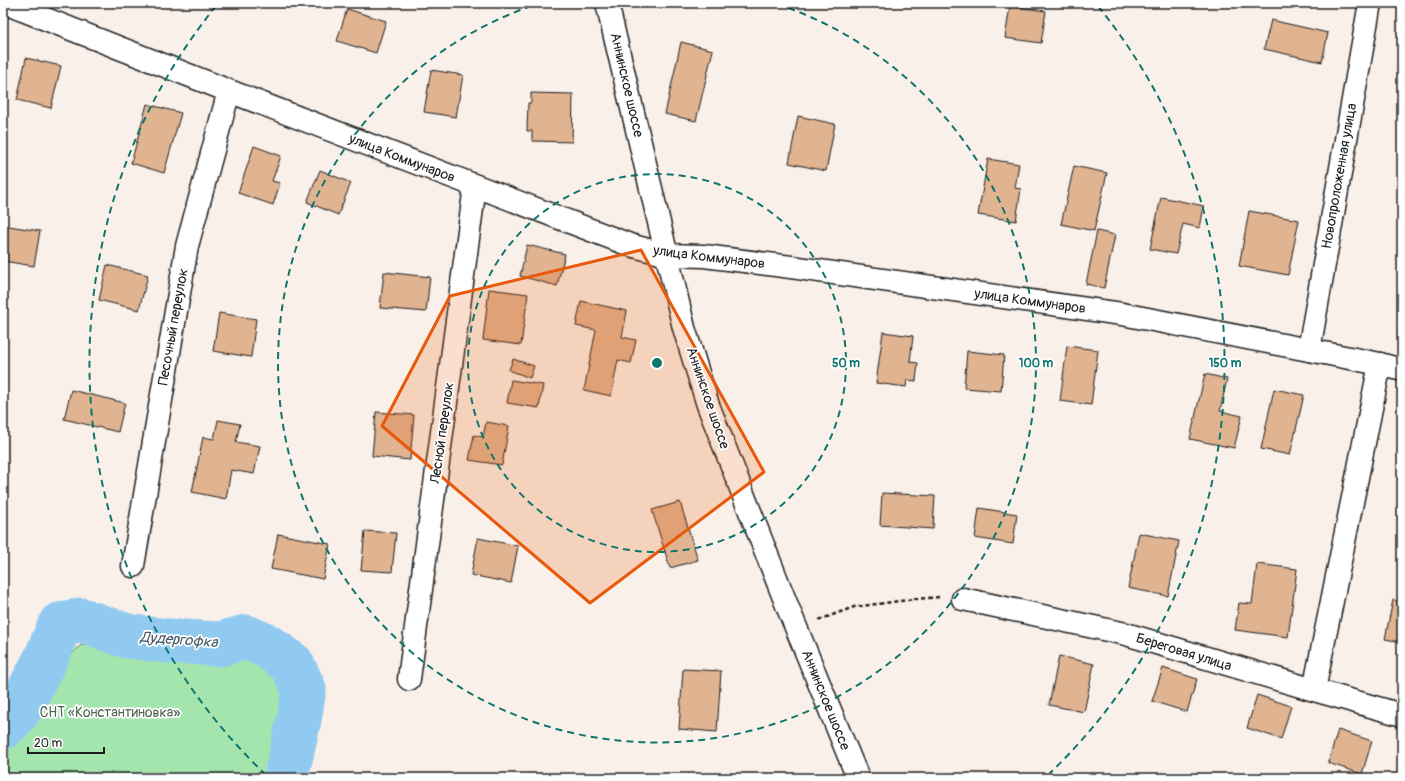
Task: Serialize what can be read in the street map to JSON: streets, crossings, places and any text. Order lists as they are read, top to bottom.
{
  "streets": {
    "street": [
      "Аннинское шоссе",
      "улица Коммунаров",
      "Новопроложенная улица",
      "Песочный переулок",
      "Лесной переулок",
      "Береговая улица"
    ]
  },
  "crossings": [
    ["Аннинское шоссе", "улица Коммунаров"],
    ["улица Коммунаров", "Новопроложенная улица"],
    ["улица Коммунаров", "Песочный переулок"],
    ["улица Коммунаров", "Лесной переулок"]
  ],
  "water": ["Дудергофка"],
  "parks": ["СНТ «Константиновка»"],
  "scale_bar": "20 m",
  "rings": ["50 m", "100 m", "150 m"]
}
